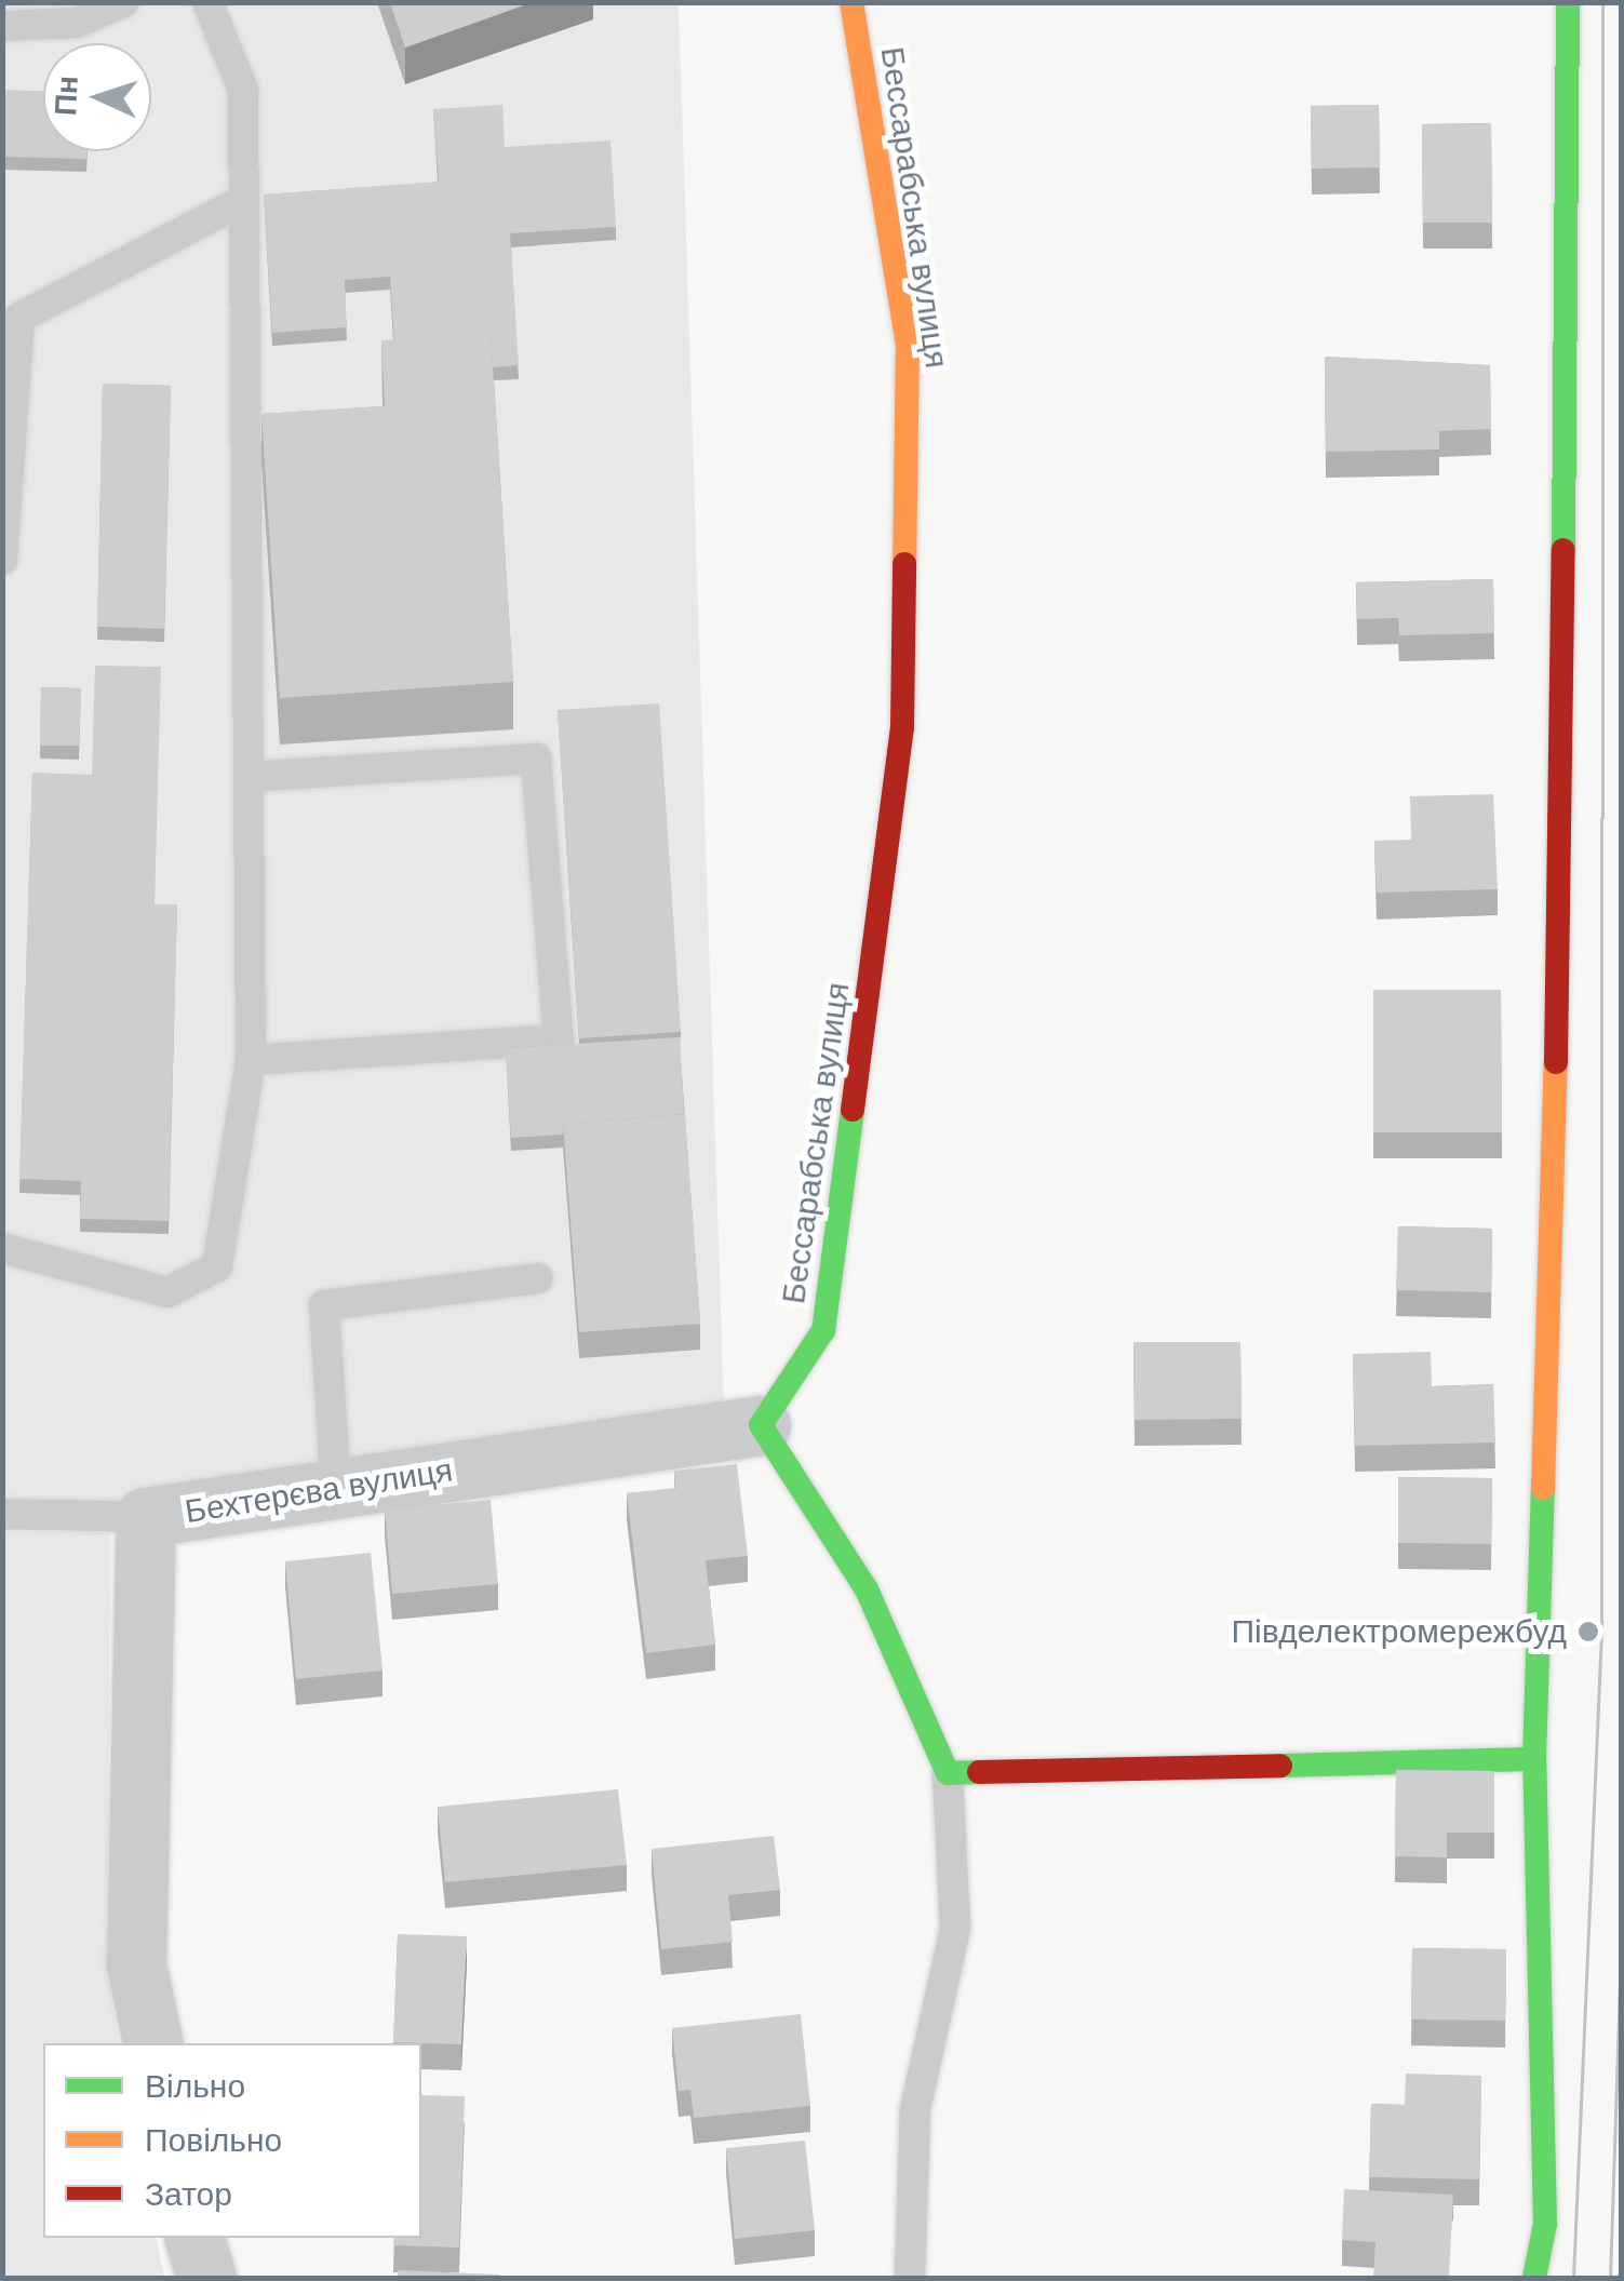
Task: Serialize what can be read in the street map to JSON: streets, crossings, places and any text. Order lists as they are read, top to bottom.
{
  "streets": {
    "street": ["Бессарабська вулиця", "Бехтерєва вулиця"]
  },
  "crossings": [
    ["Бессарабська вулиця", "Бехтерєва вулиця"]
  ],
  "places": ["Півделектромережбуд"],
  "legend": ["Вільно", "Повільно", "Затор"],
  "north": "left"
}
